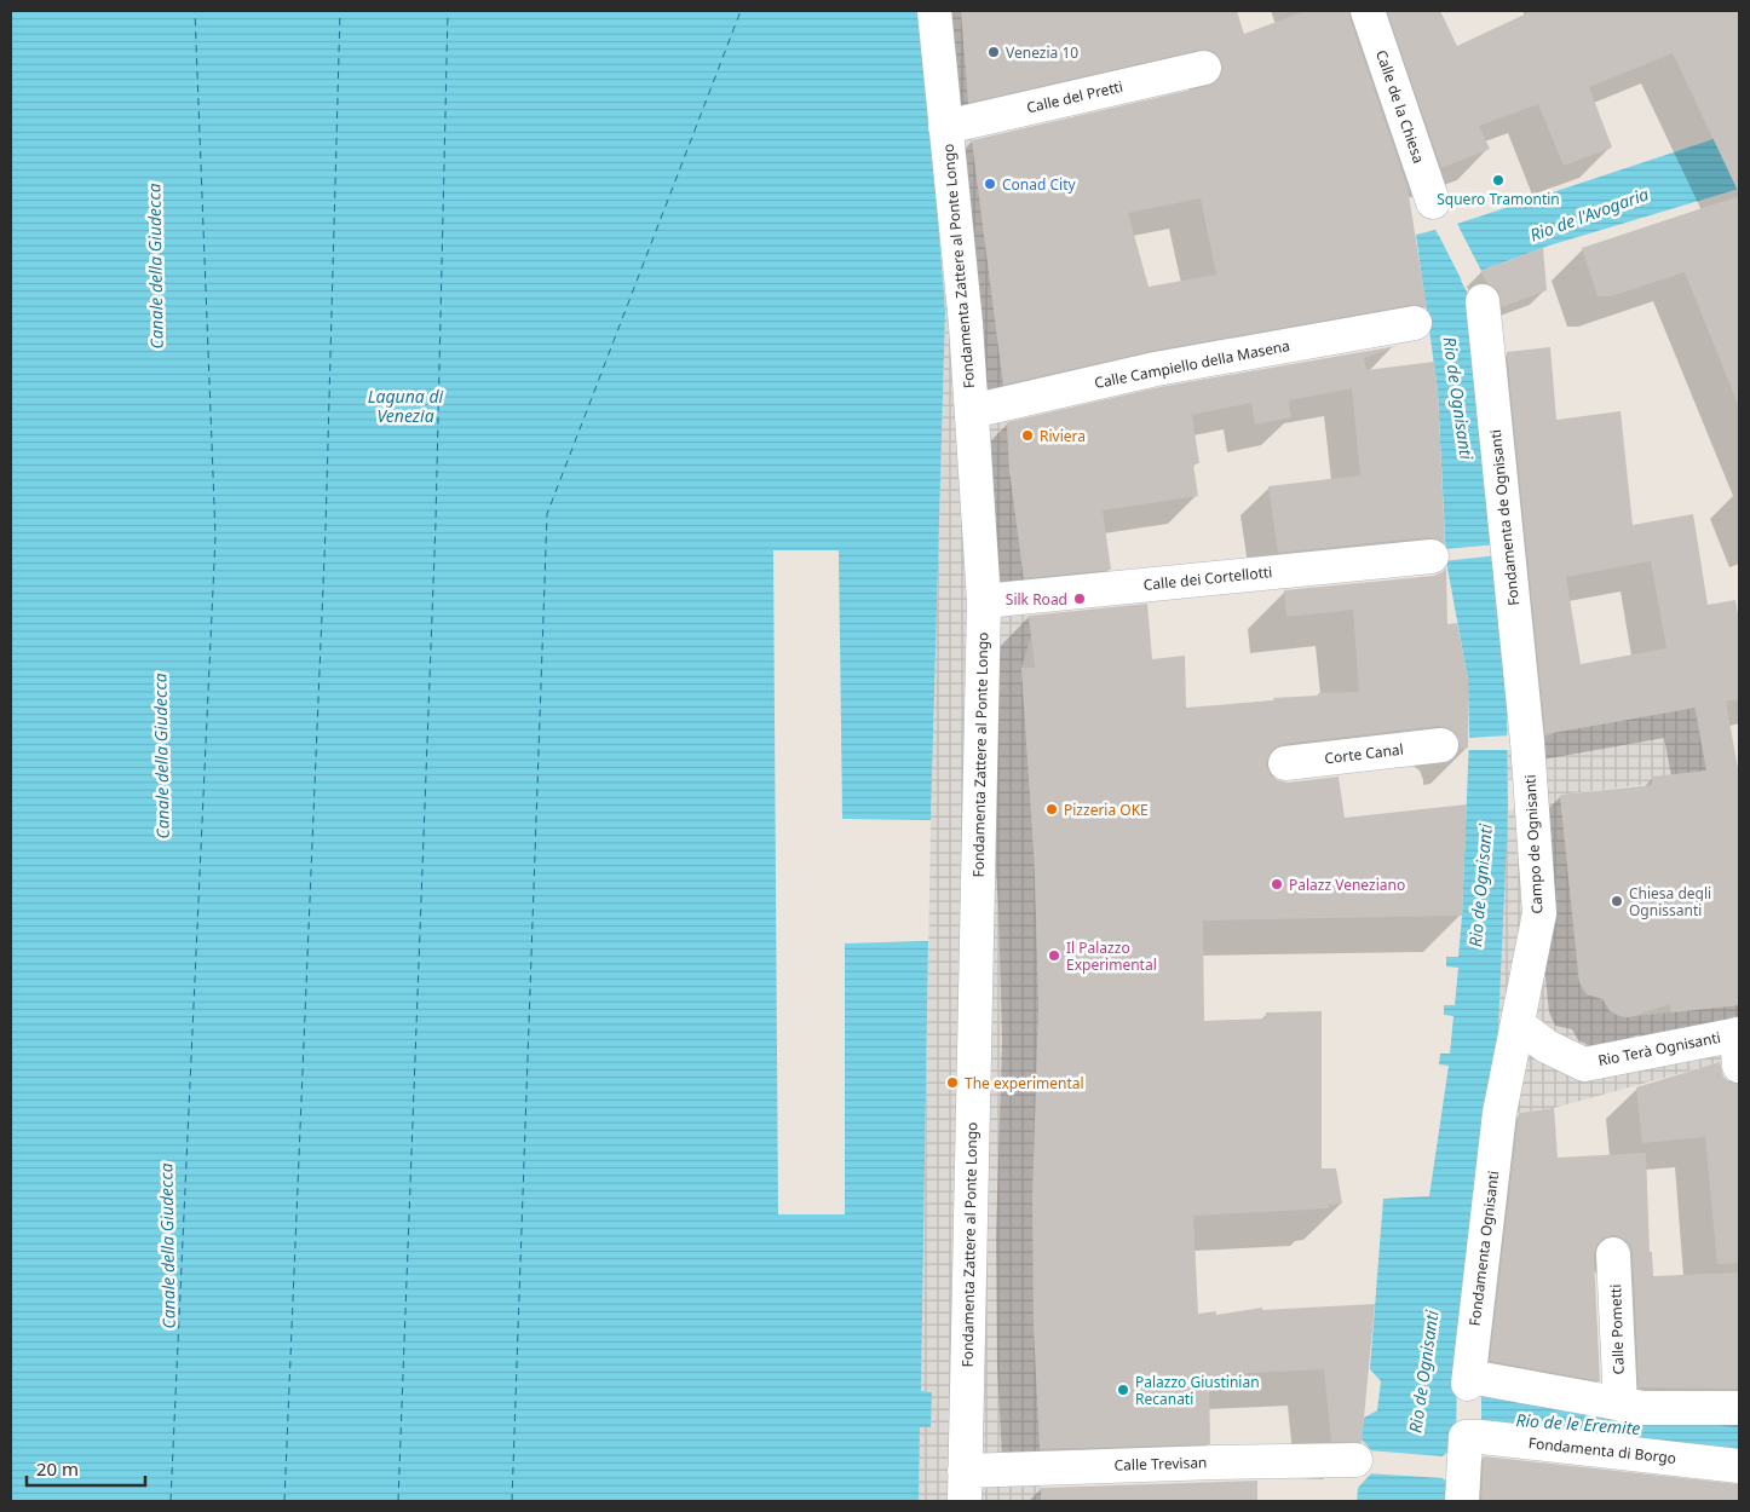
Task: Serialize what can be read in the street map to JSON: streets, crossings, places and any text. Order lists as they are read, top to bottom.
{
  "streets": {
    "street": [
      "Calle del Pretti",
      "Calle de la Chiesa",
      "Fondamenta Zattere al Ponte Longo",
      "Calle Campiello della Masena",
      "Fondamenta de Ognisanti",
      "Calle dei Cortellotti",
      "Corte Canal",
      "Campo de Ognisanti",
      "Rio Terà Ognisanti",
      "Fondamenta Ognisanti",
      "Calle Pometti",
      "Fondamenta di Borgo",
      "Calle Trevisan"
    ]
  },
  "crossings": [
    ["Calle del Pretti", "Fondamenta Zattere al Ponte Longo"],
    ["Fondamenta Zattere al Ponte Longo", "Calle Campiello della Masena"],
    ["Fondamenta Zattere al Ponte Longo", "Calle dei Cortellotti"],
    ["Fondamenta Zattere al Ponte Longo", "Calle Trevisan"],
    ["Fondamenta de Ognisanti", "Campo de Ognisanti"],
    ["Campo de Ognisanti", "Rio Terà Ognisanti"],
    ["Campo de Ognisanti", "Fondamenta Ognisanti"],
    ["Fondamenta Ognisanti", "Calle Pometti"]
  ],
  "water": [
    "Rio de l'Avogaria",
    "Canale della Giudecca",
    "Laguna di Venezia",
    "Rio de Ognisanti",
    "Rio de le Eremite"
  ],
  "places": [
    "Venezia 10",
    "Squero Tramontin",
    "Conad City",
    "Riviera",
    "Silk Road",
    "Pizzeria OKE",
    "Palazz Veneziano",
    "Chiesa degli Ognissanti",
    "Il Palazzo Experimental",
    "The experimental",
    "Palazzo Giustinian Recanati"
  ],
  "scale_bar": "20 m"
}
